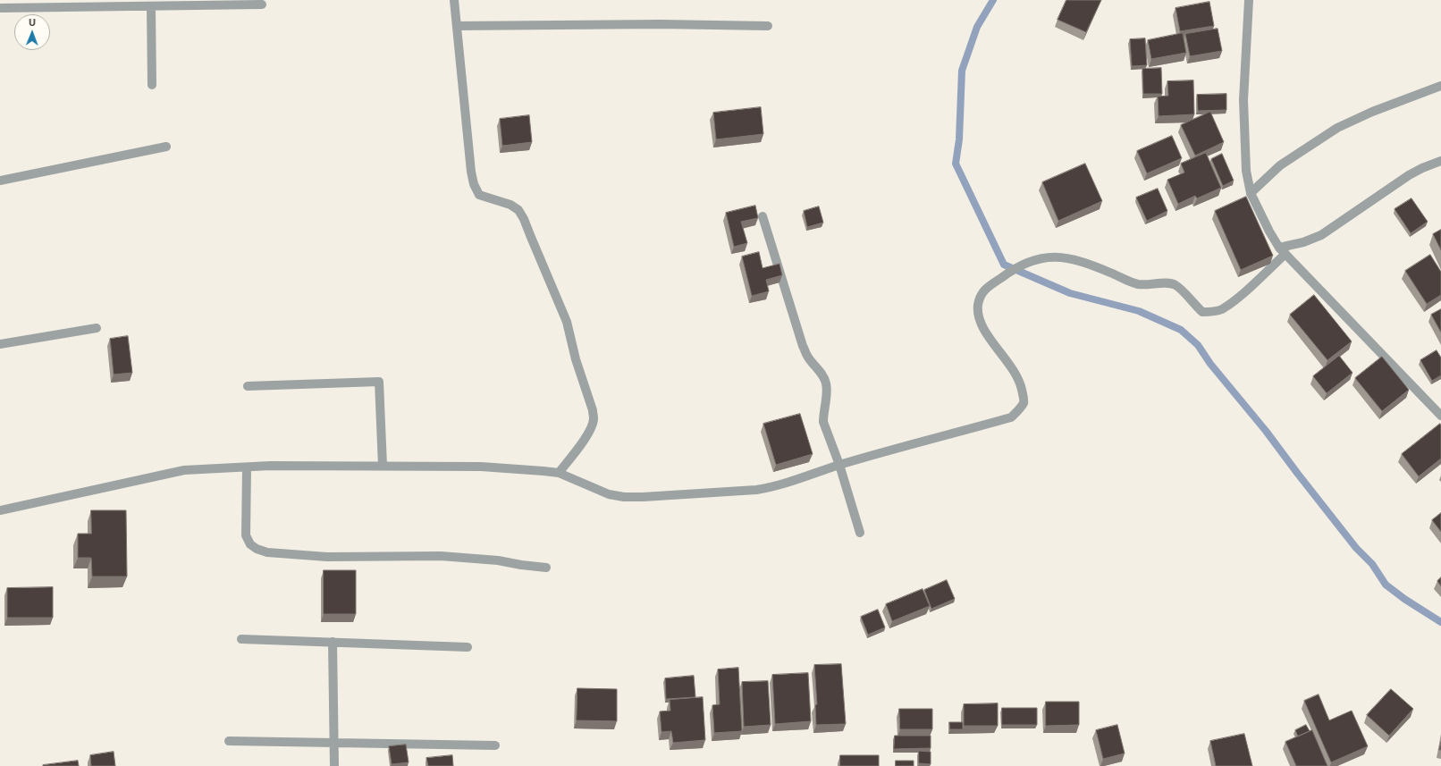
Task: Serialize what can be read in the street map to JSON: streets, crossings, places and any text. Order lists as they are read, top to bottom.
{
  "north": "top"
}
